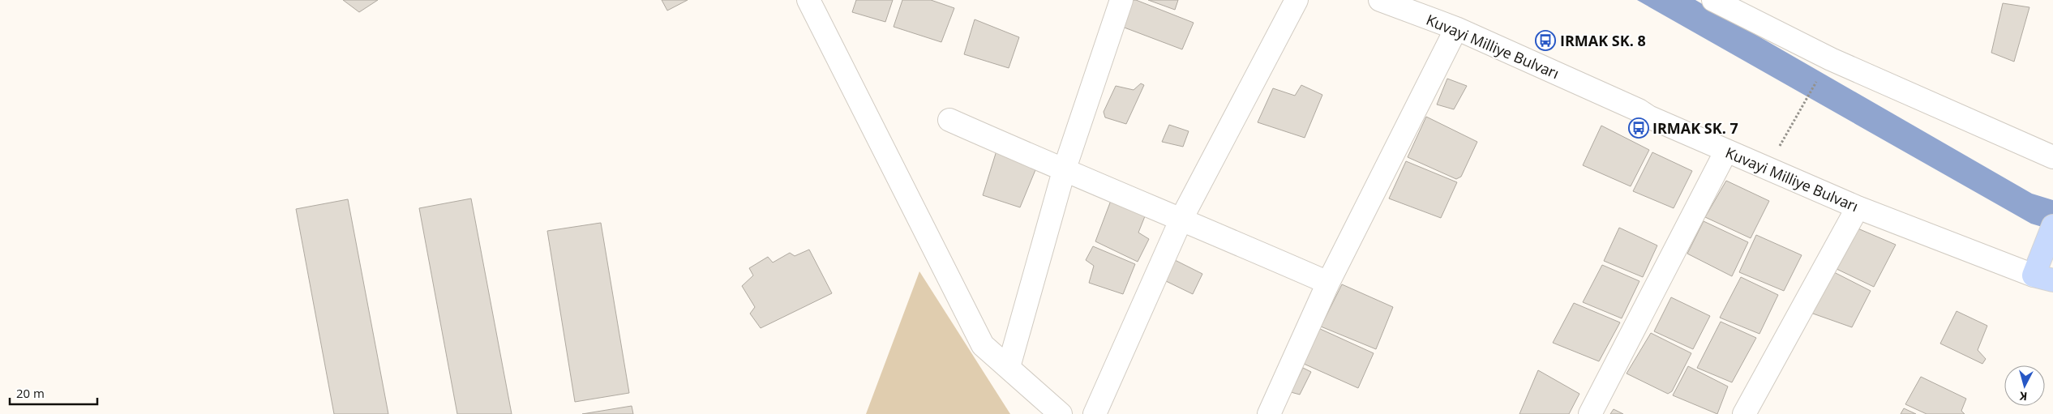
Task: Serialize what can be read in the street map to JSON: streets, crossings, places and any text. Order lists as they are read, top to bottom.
{
  "streets": {
    "street": ["Kuvayi Milliye Bulvarı"]
  },
  "places": {
    "bus stop": ["IRMAK SK. 8", "IRMAK SK. 7"]
  },
  "scale_bar": "20 m",
  "north": "bottom"
}
